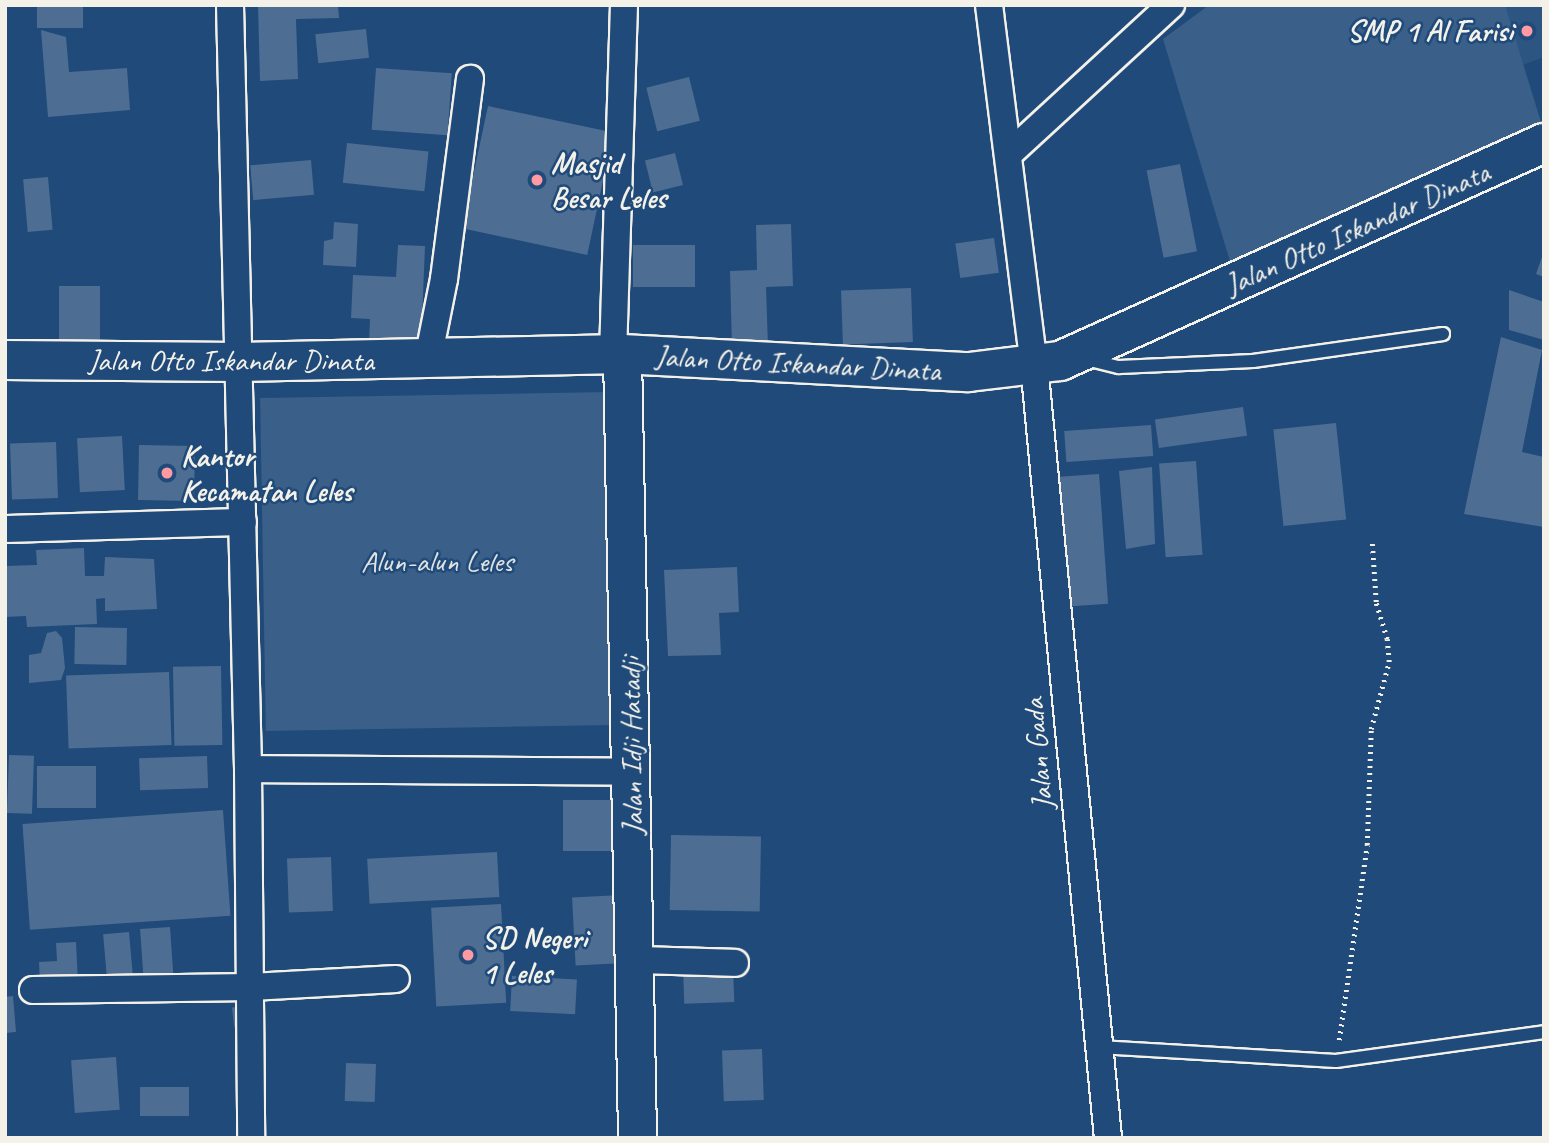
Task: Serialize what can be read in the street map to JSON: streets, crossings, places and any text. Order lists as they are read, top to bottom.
{
  "streets": {
    "main road": ["Jalan Otto Iskandar Dinata"],
    "street": ["Jalan Idji Hatadji", "Jalan Gada"]
  },
  "crossings": [
    ["Jalan Otto Iskandar Dinata", "Jalan Idji Hatadji"],
    ["Jalan Otto Iskandar Dinata", "Jalan Gada"]
  ],
  "parks": ["Alun-alun Leles"],
  "places": [
    "SMP 1 Al Farisi",
    "Masjid Besar Leles",
    "Kantor Kecamatan Leles",
    "SD Negeri 1 Leles"
  ]
}
